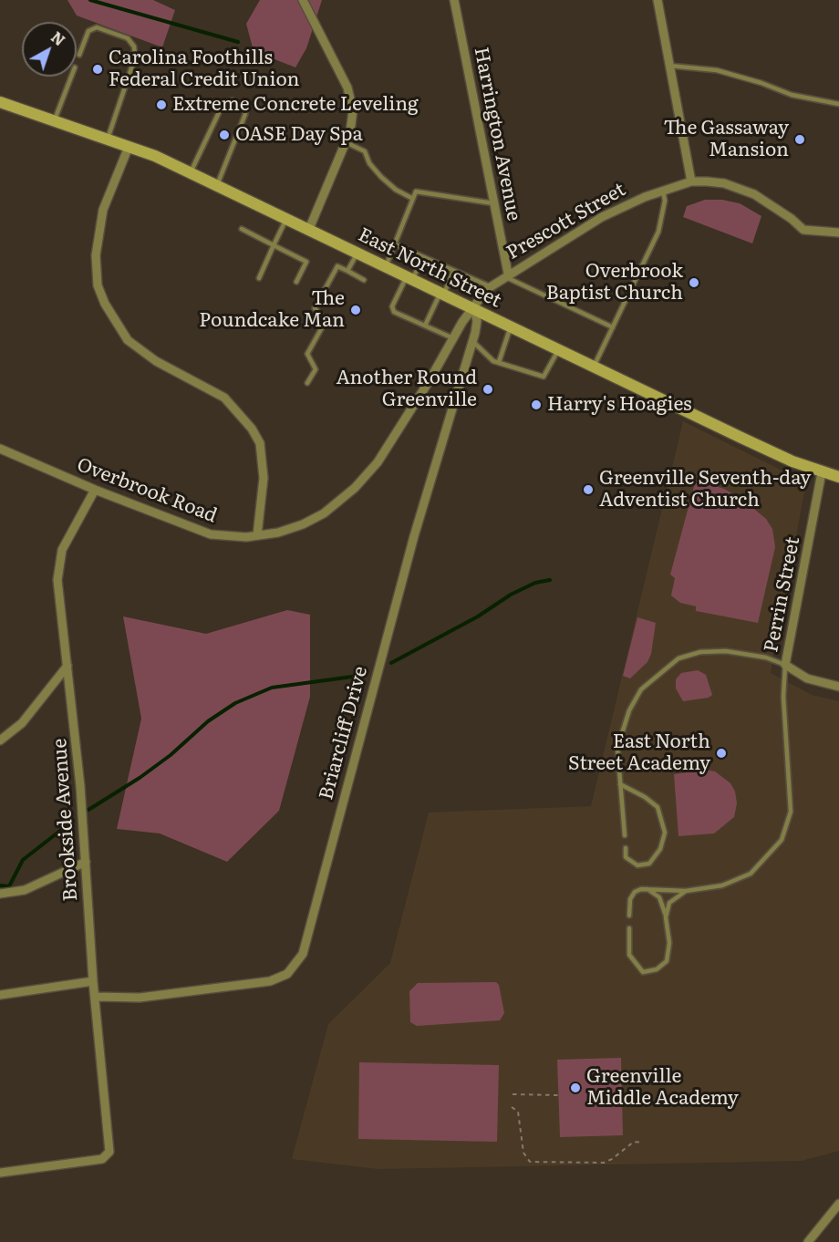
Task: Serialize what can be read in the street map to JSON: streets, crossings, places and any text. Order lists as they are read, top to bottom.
{
  "streets": {
    "main road": ["East North Street"],
    "street": [
      "Harrington Avenue",
      "Prescott Street",
      "Overbrook Road",
      "Perrin Street",
      "Briarcliff Drive",
      "Brookside Avenue"
    ]
  },
  "crossings": [
    ["Harrington Avenue", "Prescott Street"],
    ["Prescott Street", "East North Street"],
    ["Prescott Street", "Overbrook Road"],
    ["Prescott Street", "Briarcliff Drive"],
    ["East North Street", "Overbrook Road"],
    ["East North Street", "Perrin Street"],
    ["East North Street", "Briarcliff Drive"],
    ["Overbrook Road", "Briarcliff Drive"],
    ["Overbrook Road", "Brookside Avenue"],
    ["Briarcliff Drive", "Brookside Avenue"]
  ],
  "places": [
    "Carolina Foothills Federal Credit Union",
    "Extreme Concrete Leveling",
    "OASE Day Spa",
    "The Gassaway Mansion",
    "Overbrook Baptist Church",
    "The Poundcake Man",
    "Another Round Greenville",
    "Harry's Hoagies",
    "Greenville Seventh-day Adventist Church",
    "East North Street Academy",
    "Greenville Middle Academy"
  ],
  "north": "top right"
}
